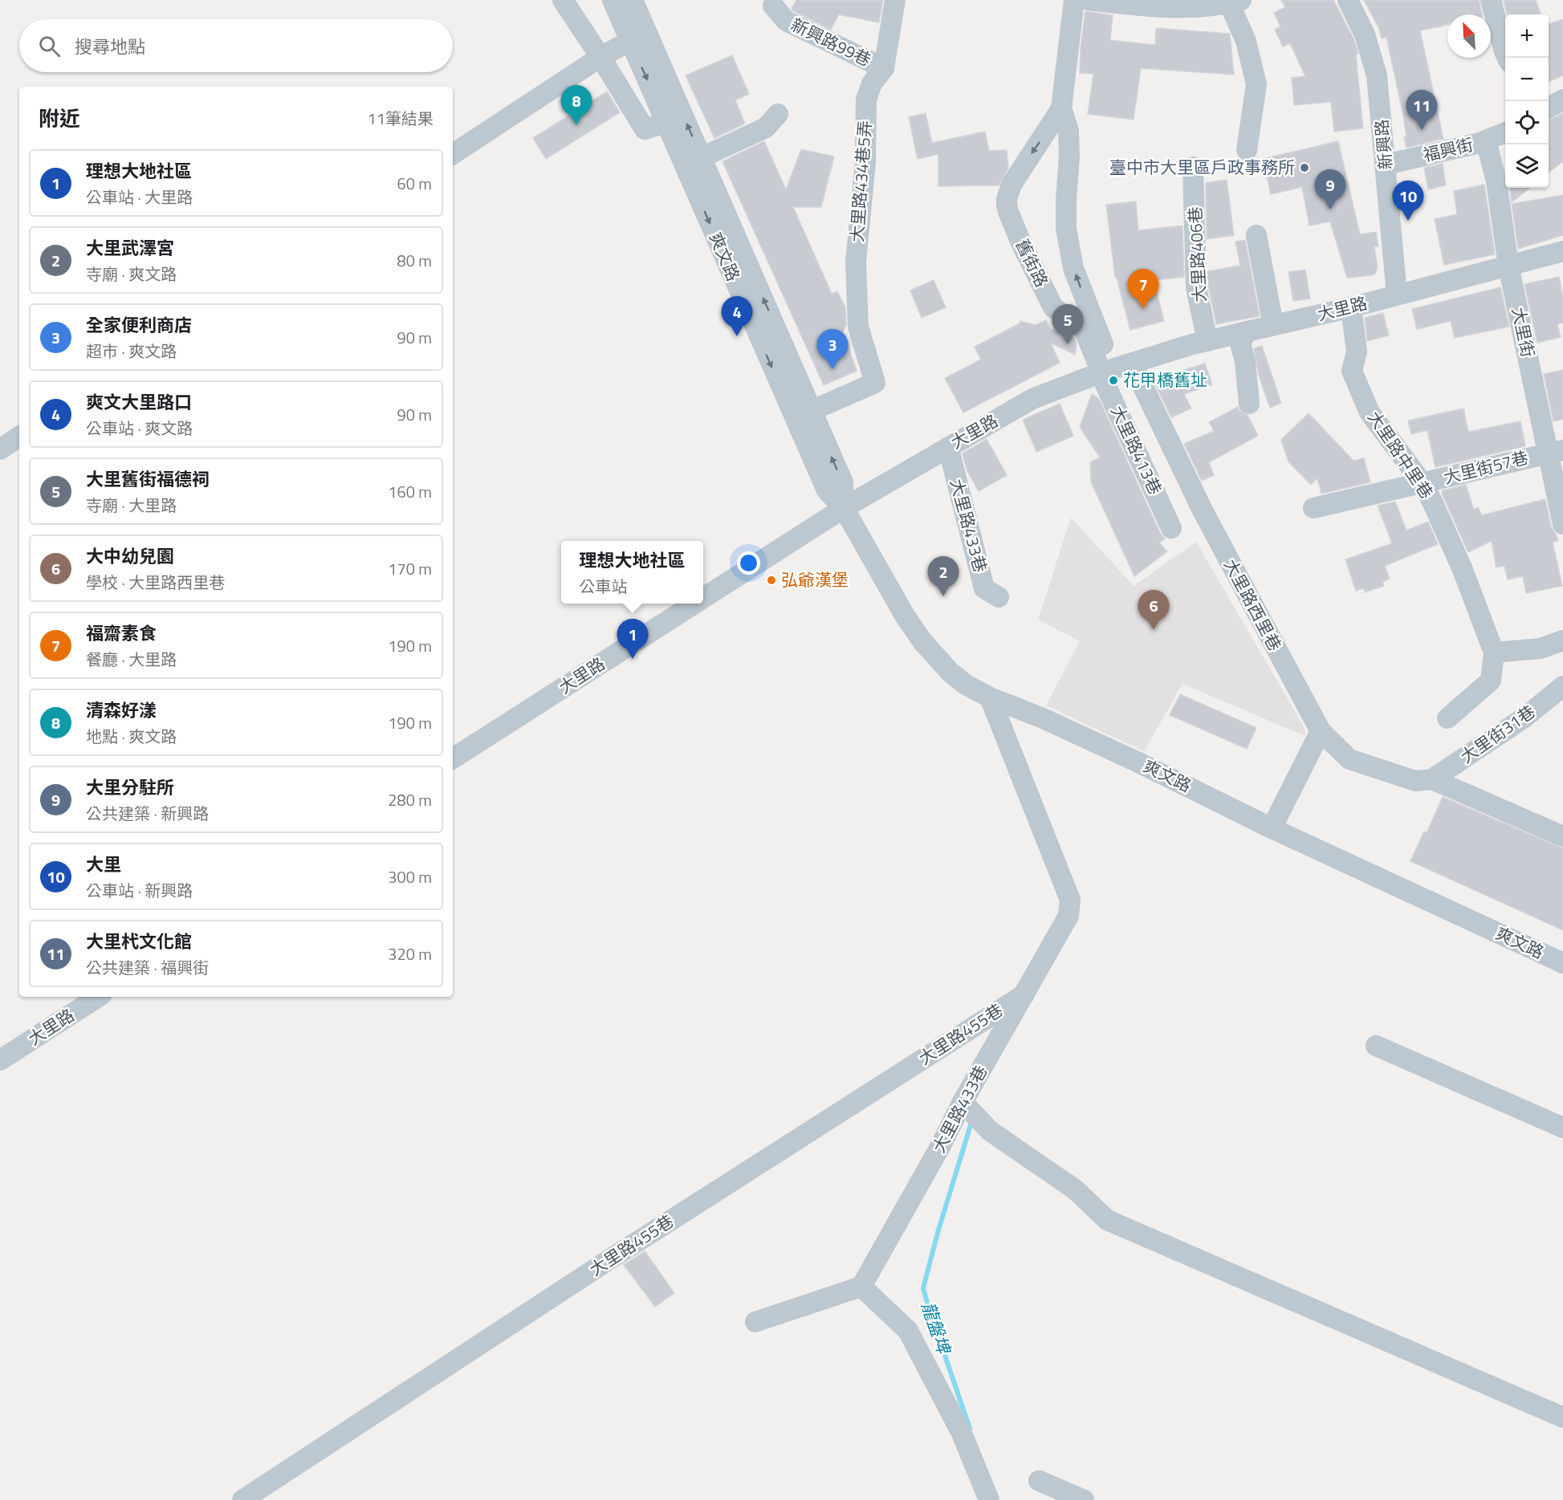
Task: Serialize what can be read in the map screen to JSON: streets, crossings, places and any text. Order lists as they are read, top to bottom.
{
  "streets": {
    "street": [
      "新興路99巷",
      "新興路",
      "福興街",
      "大里路434巷5弄",
      "大里路406巷",
      "爽文路",
      "舊街路",
      "大里路",
      "大里街",
      "大里路413巷",
      "大里路中里巷",
      "大里街57巷",
      "大里路433巷",
      "大里路西里巷",
      "大里街31巷",
      "大里路455巷"
    ]
  },
  "crossings": [
    ["新興路99巷", "大里路434巷5弄"],
    ["新興路", "福興街"],
    ["新興路", "大里路"],
    ["福興街", "大里街"],
    ["大里路434巷5弄", "爽文路"],
    ["大里路406巷", "大里路"],
    ["爽文路", "大里路"],
    ["爽文路", "大里路433巷"],
    ["舊街路", "大里路"],
    ["舊街路", "大里路413巷"],
    ["大里路", "大里街"],
    ["大里路", "大里路413巷"],
    ["大里路", "大里路中里巷"],
    ["大里路", "大里路433巷"],
    ["大里路", "大里路西里巷"],
    ["大里街", "大里街57巷"],
    ["大里路中里巷", "大里街57巷"],
    ["大里路433巷", "大里路455巷"],
    ["大里路西里巷", "大里街31巷"]
  ],
  "water": ["龍盤埤"],
  "places": ["臺中市大里區戶政事務所", "花甲橋舊址", "弘爺漢堡"],
  "north": "top left",
  "page": {
    "map_buttons": ["+", "−"],
    "search": "搜尋地點",
    "pins": [
      "8",
      "11",
      "9",
      "10",
      "7",
      "4",
      "5",
      "3",
      "2",
      "6",
      "1"
    ],
    "heading": ["附近", "11筆結果"],
    "list": [
      {
        "mark": "1",
        "name": "理想大地社區",
        "note": "公車站 · 大里路",
        "value": "60 m"
      },
      {
        "mark": "2",
        "name": "大里武澤宮",
        "note": "寺廟 · 爽文路",
        "value": "80 m"
      },
      {
        "mark": "3",
        "name": "全家便利商店",
        "note": "超市 · 爽文路",
        "value": "90 m"
      },
      {
        "mark": "4",
        "name": "爽文大里路口",
        "note": "公車站 · 爽文路",
        "value": "90 m"
      },
      {
        "mark": "5",
        "name": "大里舊街福德祠",
        "note": "寺廟 · 大里路",
        "value": "160 m"
      },
      {
        "mark": "6",
        "name": "大中幼兒園",
        "note": "學校 · 大里路西里巷",
        "value": "170 m"
      },
      {
        "mark": "7",
        "name": "福齋素食",
        "note": "餐廳 · 大里路",
        "value": "190 m"
      },
      {
        "mark": "8",
        "name": "清森好漾",
        "note": "地點 · 爽文路",
        "value": "190 m"
      },
      {
        "mark": "9",
        "name": "大里分駐所",
        "note": "公共建築 · 新興路",
        "value": "280 m"
      },
      {
        "mark": "10",
        "name": "大里",
        "note": "公車站 · 新興路",
        "value": "300 m"
      },
      {
        "mark": "11",
        "name": "大里杙文化館",
        "note": "公共建築 · 福興街",
        "value": "320 m"
      }
    ],
    "popup": ["理想大地社區", "公車站"]
  }
}
